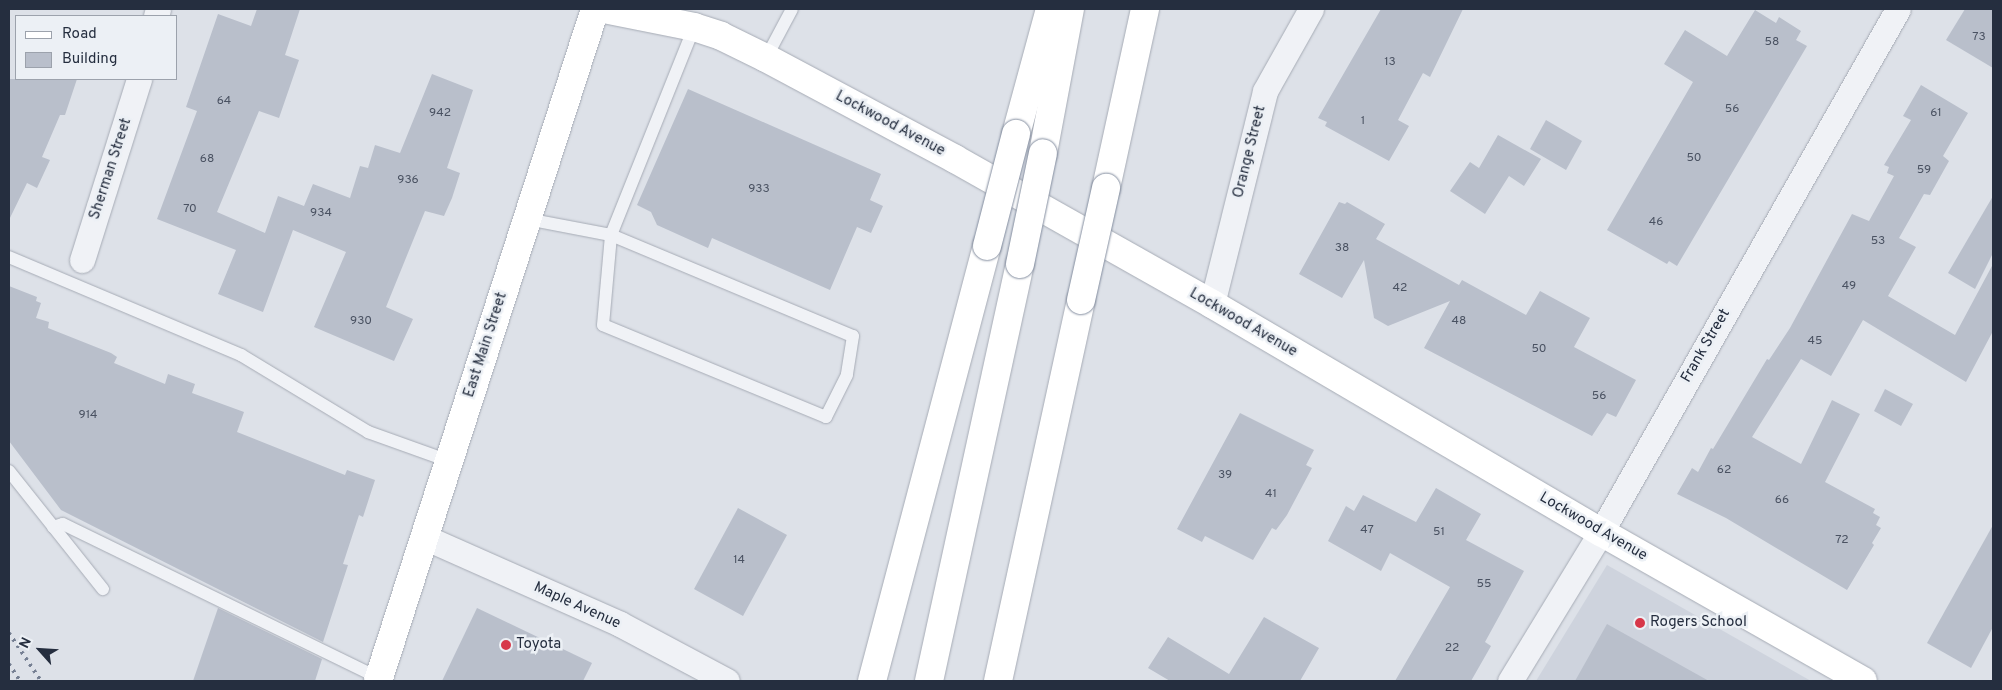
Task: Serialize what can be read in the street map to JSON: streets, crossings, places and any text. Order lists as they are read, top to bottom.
{
  "streets": {
    "main road": ["Lockwood Avenue", "East Main Street"],
    "street": [
      "Orange Street",
      "Sherman Street",
      "Frank Street",
      "Maple Avenue"
    ]
  },
  "crossings": [
    ["Lockwood Avenue", "Orange Street"],
    ["Lockwood Avenue", "Frank Street"],
    ["East Main Street", "Maple Avenue"]
  ],
  "places": ["Rogers School", "Toyota"],
  "house_numbers": [
    "73",
    "58",
    "13",
    "64",
    "56",
    "942",
    "61",
    "1",
    "50",
    "68",
    "59",
    "936",
    "933",
    "70",
    "934",
    "46",
    "53",
    "38",
    "49",
    "42",
    "930",
    "48",
    "45",
    "50",
    "56",
    "914",
    "62",
    "39",
    "41",
    "66",
    "47",
    "51",
    "72",
    "14",
    "55",
    "22"
  ],
  "legend": ["Road", "Building"],
  "north": "top left"
}
